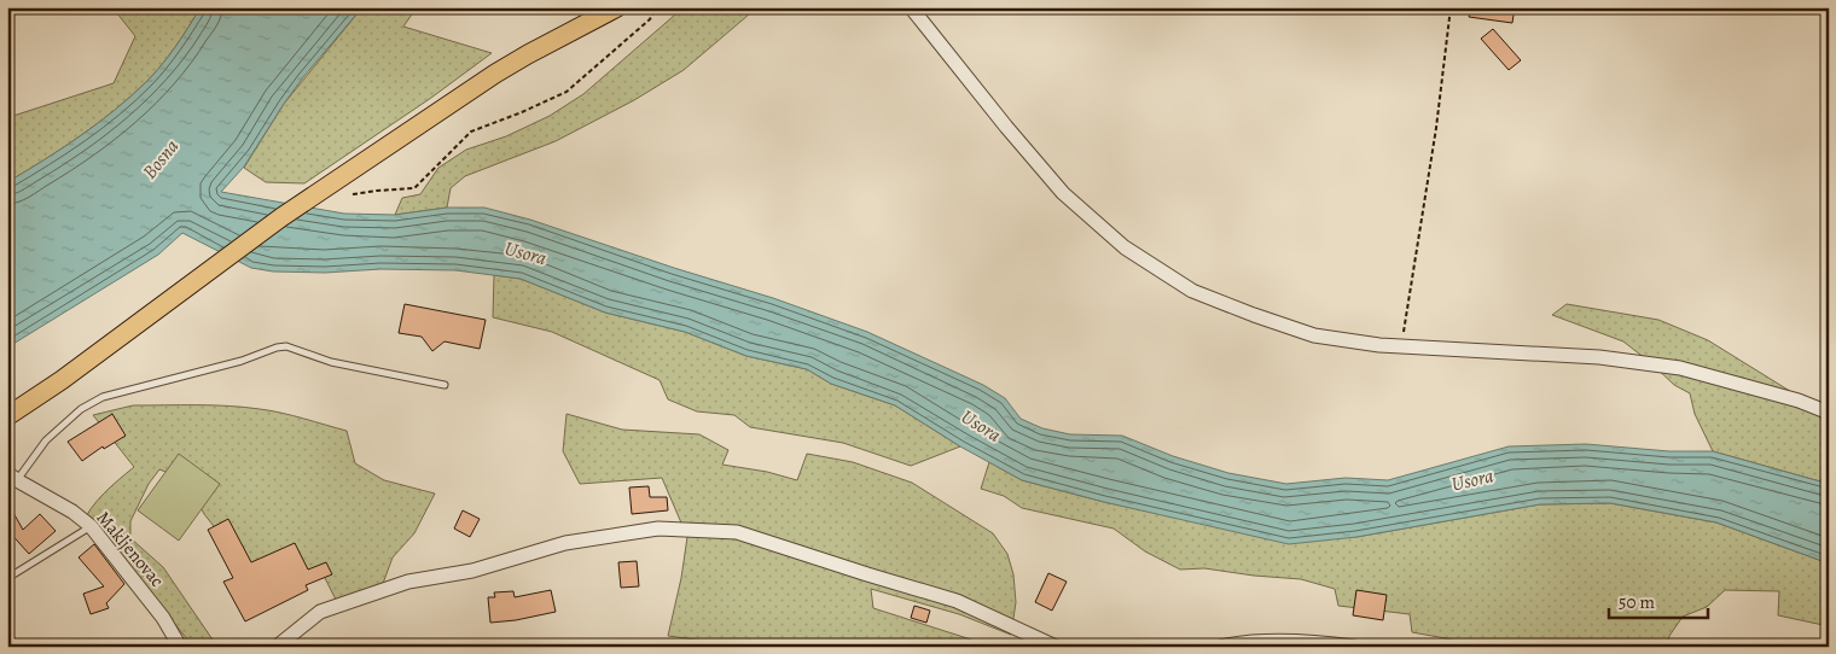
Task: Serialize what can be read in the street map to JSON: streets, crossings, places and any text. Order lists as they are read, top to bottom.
{
  "streets": {
    "street": ["Makljenovac"]
  },
  "water": ["Bosna", "Usora"],
  "scale_bar": "50 m"
}
